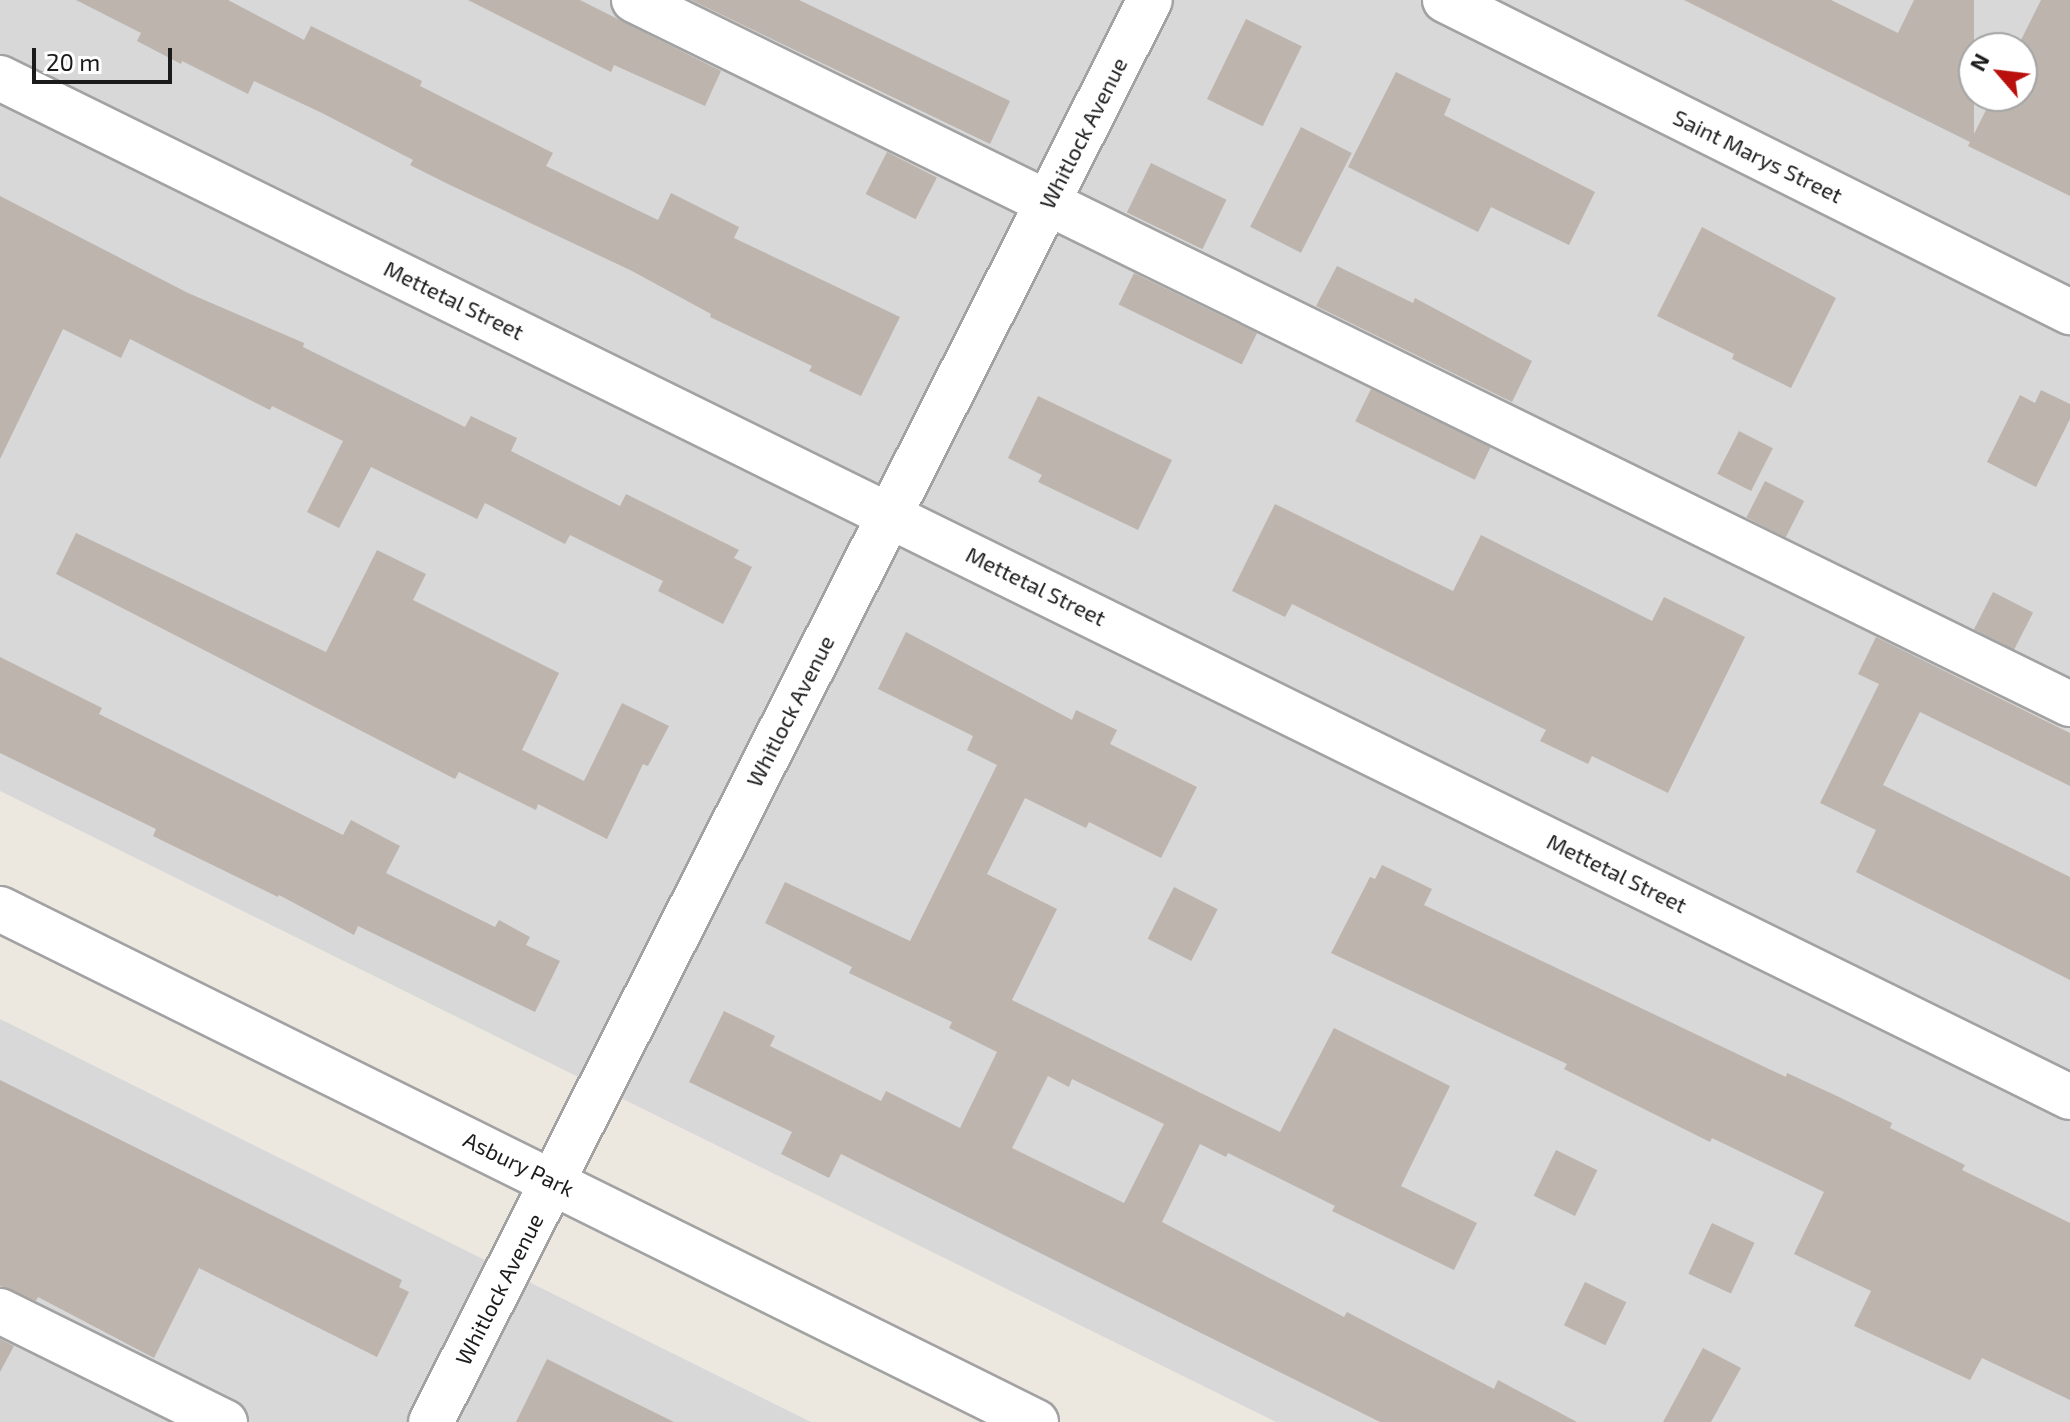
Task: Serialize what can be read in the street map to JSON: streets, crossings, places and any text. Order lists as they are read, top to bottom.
{
  "streets": {
    "street": [
      "Whitlock Avenue",
      "Saint Marys Street",
      "Mettetal Street",
      "Asbury Park"
    ]
  },
  "crossings": [
    ["Whitlock Avenue", "Mettetal Street"],
    ["Whitlock Avenue", "Asbury Park"]
  ],
  "scale_bar": "20 m",
  "north": "top left"
}
